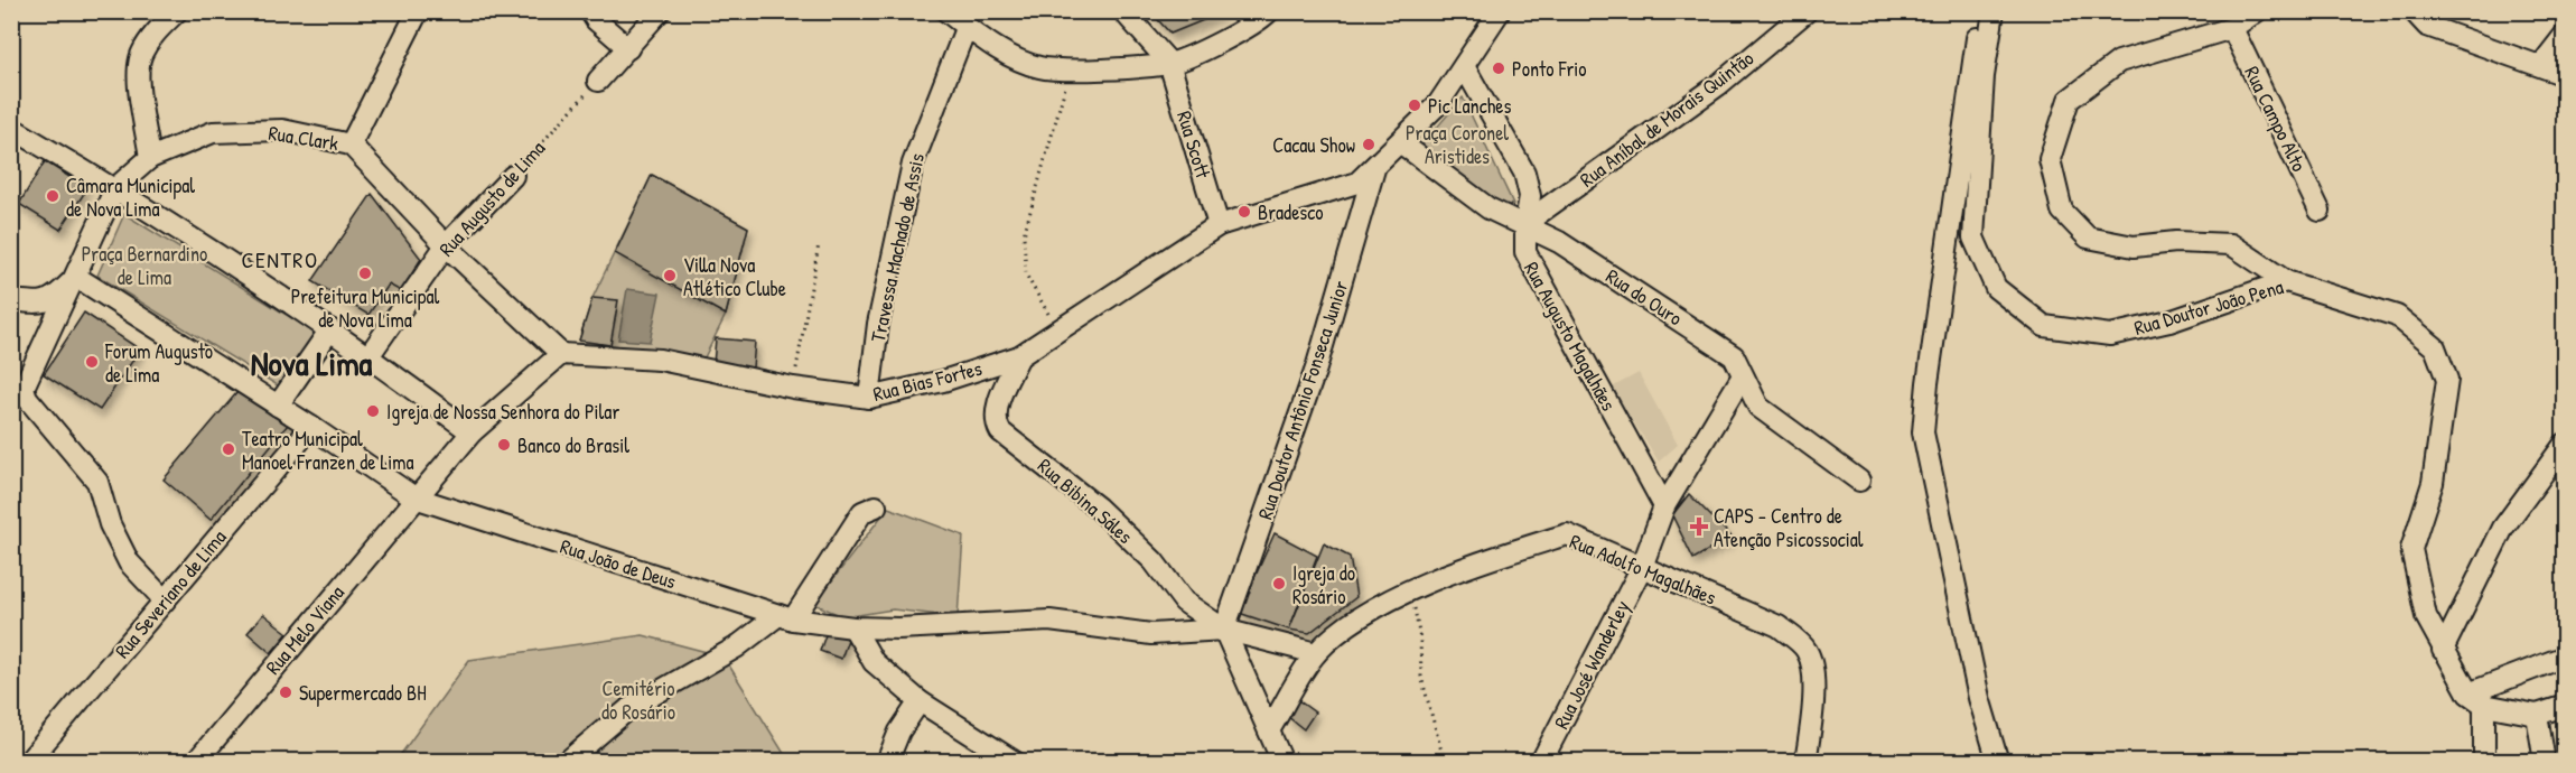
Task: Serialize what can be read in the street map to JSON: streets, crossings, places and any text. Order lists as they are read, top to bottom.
{
  "streets": {
    "street": [
      "Rua Aníbal de Morais Quintão",
      "Rua Campo Alto",
      "Rua Clark",
      "Rua Scott",
      "Rua Augusto de Lima",
      "Travessa Machado de Assis",
      "Rua do Ouro",
      "Rua Doutor João Pena",
      "Rua Augusto Magalhães",
      "Rua Bias Fortes",
      "Rua Doutor Antônio Fonseca Junior",
      "Rua Bibina Sáles",
      "Rua João de Deus",
      "Rua Adolfo Magalhães",
      "Rua Severiano de Lima",
      "Rua Melo Viana",
      "Rua José Wanderley"
    ]
  },
  "crossings": [
    ["Rua Aníbal de Morais Quintão", "Rua do Ouro"],
    ["Rua Aníbal de Morais Quintão", "Rua Augusto Magalhães"],
    ["Rua Clark", "Rua Augusto de Lima"],
    ["Rua Clark", "Rua Bias Fortes"],
    ["Rua Clark", "Rua João de Deus"],
    ["Rua Clark", "Rua Severiano de Lima"],
    ["Rua Scott", "Rua Bias Fortes"],
    ["Travessa Machado de Assis", "Rua Bias Fortes"],
    ["Rua do Ouro", "Rua Augusto Magalhães"],
    ["Rua do Ouro", "Rua Bias Fortes"],
    ["Rua Augusto Magalhães", "Rua Bias Fortes"],
    ["Rua Bias Fortes", "Rua Doutor Antônio Fonseca Junior"],
    ["Rua Bias Fortes", "Rua Bibina Sáles"],
    ["Rua Doutor Antônio Fonseca Junior", "Rua Bibina Sáles"],
    ["Rua Doutor Antônio Fonseca Junior", "Rua João de Deus"],
    ["Rua Bibina Sáles", "Rua João de Deus"],
    ["Rua João de Deus", "Rua Severiano de Lima"],
    ["Rua João de Deus", "Rua Melo Viana"],
    ["Rua Adolfo Magalhães", "Rua José Wanderley"]
  ],
  "districts": ["CENTRO", "Nova Lima"],
  "parks": ["Praça Coronel Aristides", "Praça Bernardino de Lima", "Cemitério do Rosário"],
  "places": {
    "other": [
      "Ponto Frio",
      "Pic Lanches",
      "Cacau Show",
      "Câmara Municipal de Nova Lima",
      "Bradesco",
      "Prefeitura Municipal de Nova Lima",
      "Villa Nova Atlético Clube",
      "Forum Augusto de Lima",
      "Igreja de Nossa Senhora do Pilar",
      "Banco do Brasil",
      "Teatro Municipal Manoel Franzen de Lima",
      "Igreja do Rosário",
      "Supermercado BH"
    ],
    "health": ["CAPS - Centro de Atenção Psicossocial"]
  }
}
